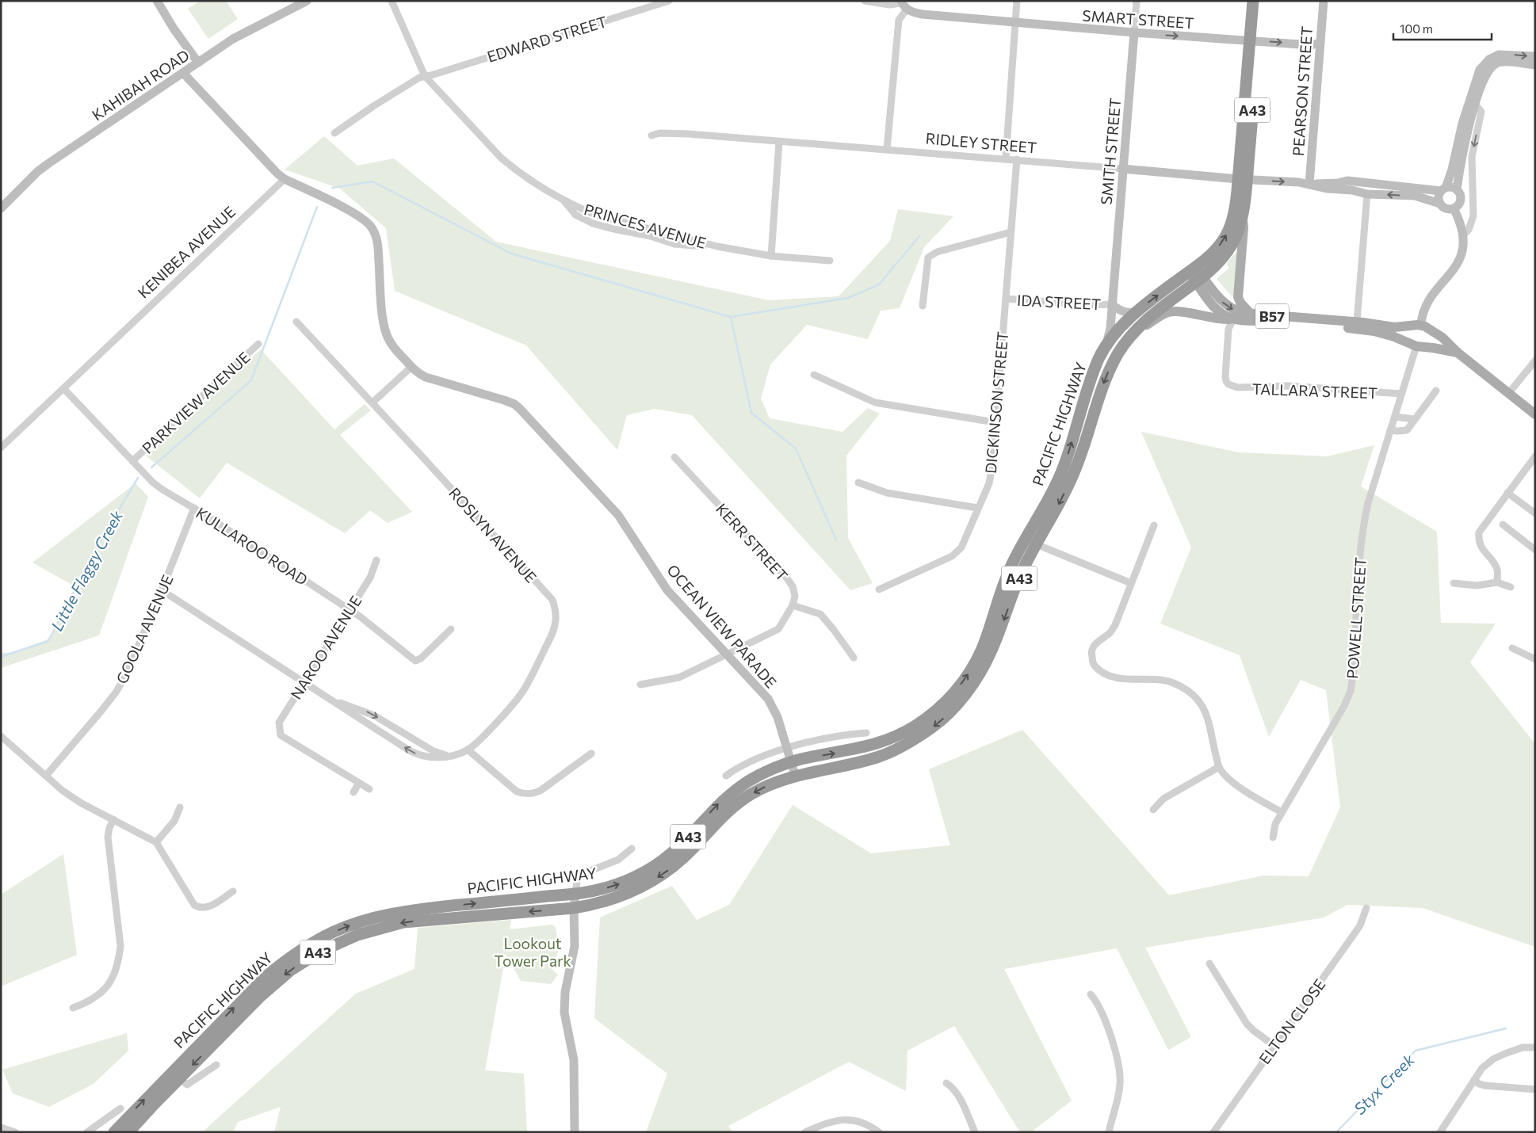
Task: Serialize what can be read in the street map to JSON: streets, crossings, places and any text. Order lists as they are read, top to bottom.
{
  "streets": {
    "highway": ["A43", "PACIFIC HIGHWAY"],
    "main road": ["B57"],
    "street": [
      "SMART STREET",
      "EDWARD STREET",
      "KAHIBAH ROAD",
      "PEARSON STREET",
      "RIDLEY STREET",
      "SMITH STREET",
      "PRINCES AVENUE",
      "KENIBEA AVENUE",
      "IDA STREET",
      "TALLARA STREET",
      "PARKVIEW AVENUE",
      "DICKINSON STREET",
      "ROSLYN AVENUE",
      "KERR STREET",
      "KULLAROO ROAD",
      "POWELL STREET",
      "OCEAN VIEW PARADE",
      "GOOLA AVENUE",
      "NAROO AVENUE",
      "ELTON CLOSE"
    ]
  },
  "crossings": [
    ["SMART STREET", "PEARSON STREET"],
    ["SMART STREET", "SMITH STREET"],
    ["SMART STREET", "PACIFIC HIGHWAY"],
    ["EDWARD STREET", "PRINCES AVENUE"],
    ["PEARSON STREET", "RIDLEY STREET"],
    ["RIDLEY STREET", "SMITH STREET"],
    ["RIDLEY STREET", "DICKINSON STREET"],
    ["RIDLEY STREET", "PACIFIC HIGHWAY"],
    ["SMITH STREET", "IDA STREET"],
    ["SMITH STREET", "PACIFIC HIGHWAY"],
    ["KENIBEA AVENUE", "KULLAROO ROAD"],
    ["KENIBEA AVENUE", "OCEAN VIEW PARADE"],
    ["IDA STREET", "DICKINSON STREET"],
    ["B57", "TALLARA STREET"],
    ["B57", "PACIFIC HIGHWAY"],
    ["B57", "POWELL STREET"],
    ["TALLARA STREET", "POWELL STREET"],
    ["PARKVIEW AVENUE", "KULLAROO ROAD"],
    ["PACIFIC HIGHWAY", "OCEAN VIEW PARADE"],
    ["ROSLYN AVENUE", "GOOLA AVENUE"],
    ["ROSLYN AVENUE", "NAROO AVENUE"],
    ["KULLAROO ROAD", "GOOLA AVENUE"],
    ["KULLAROO ROAD", "NAROO AVENUE"]
  ],
  "one_way": ["SMART STREET"],
  "water": ["Little Flaggy Creek", "Styx Creek"],
  "parks": ["Lookout Tower Park"],
  "scale_bar": "100 m"
}
